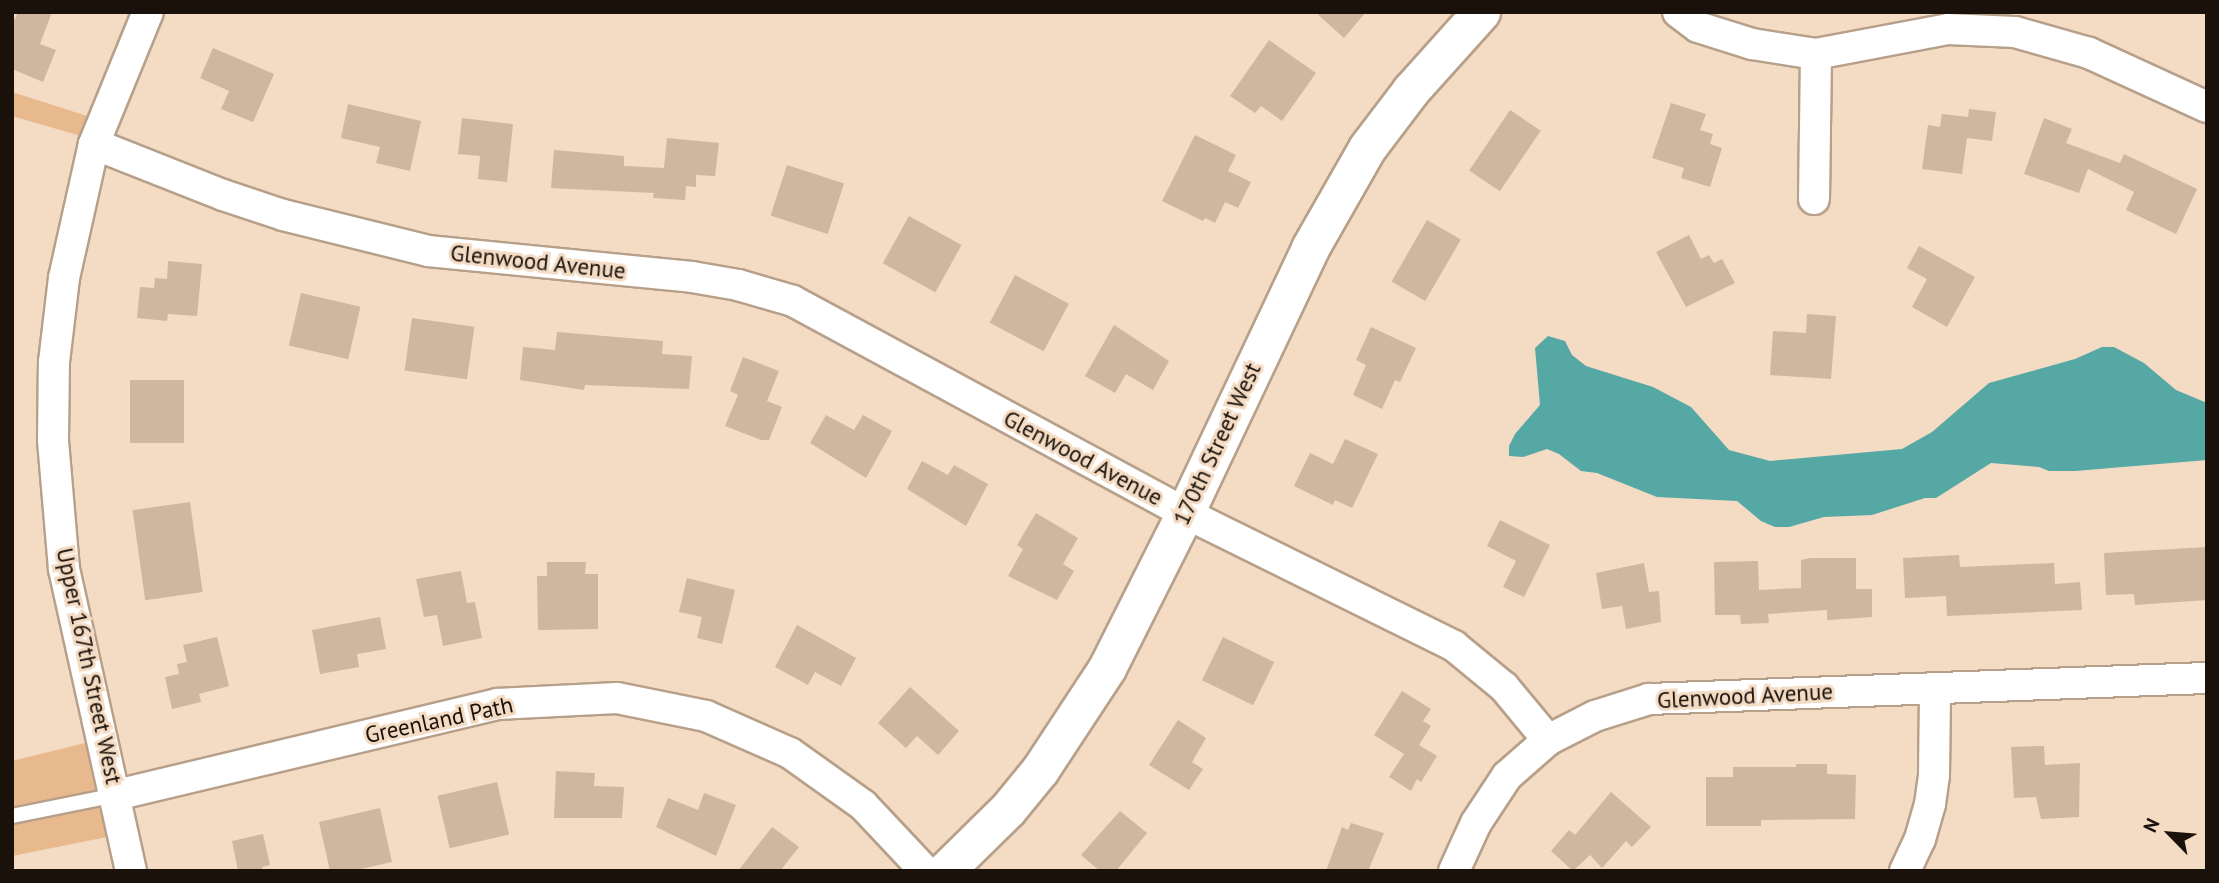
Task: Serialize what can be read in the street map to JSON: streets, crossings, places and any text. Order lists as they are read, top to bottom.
{
  "streets": {
    "street": [
      "Glenwood Avenue",
      "170th Street West",
      "Upper 167th Street West",
      "Greenland Path"
    ]
  },
  "crossings": [
    ["Glenwood Avenue", "170th Street West"],
    ["Glenwood Avenue", "Upper 167th Street West"],
    ["Upper 167th Street West", "Greenland Path"]
  ],
  "north": "top left"
}
